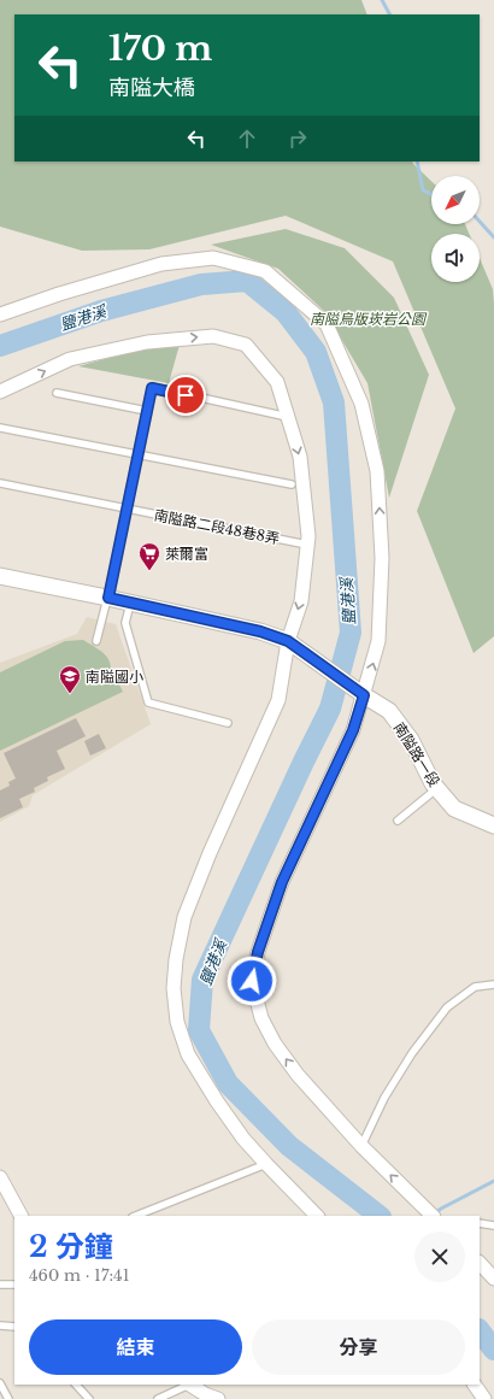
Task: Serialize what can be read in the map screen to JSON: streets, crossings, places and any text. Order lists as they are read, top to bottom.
{
  "streets": {
    "street": ["南隘路一段"],
    "lane": ["南隘路二段48巷8弄"]
  },
  "water": ["鹽港溪"],
  "parks": ["南隘烏版崁岩公園"],
  "places": {
    "supermarket": ["萊爾富"],
    "school or university": ["南隘國小"]
  },
  "north": "bottom left",
  "page": {
    "turn": ["170 m", "南隘大橋"],
    "heading": ["2 分鐘", "460 m · 17:41"],
    "buttons": ["結束", "分享"]
  }
}
